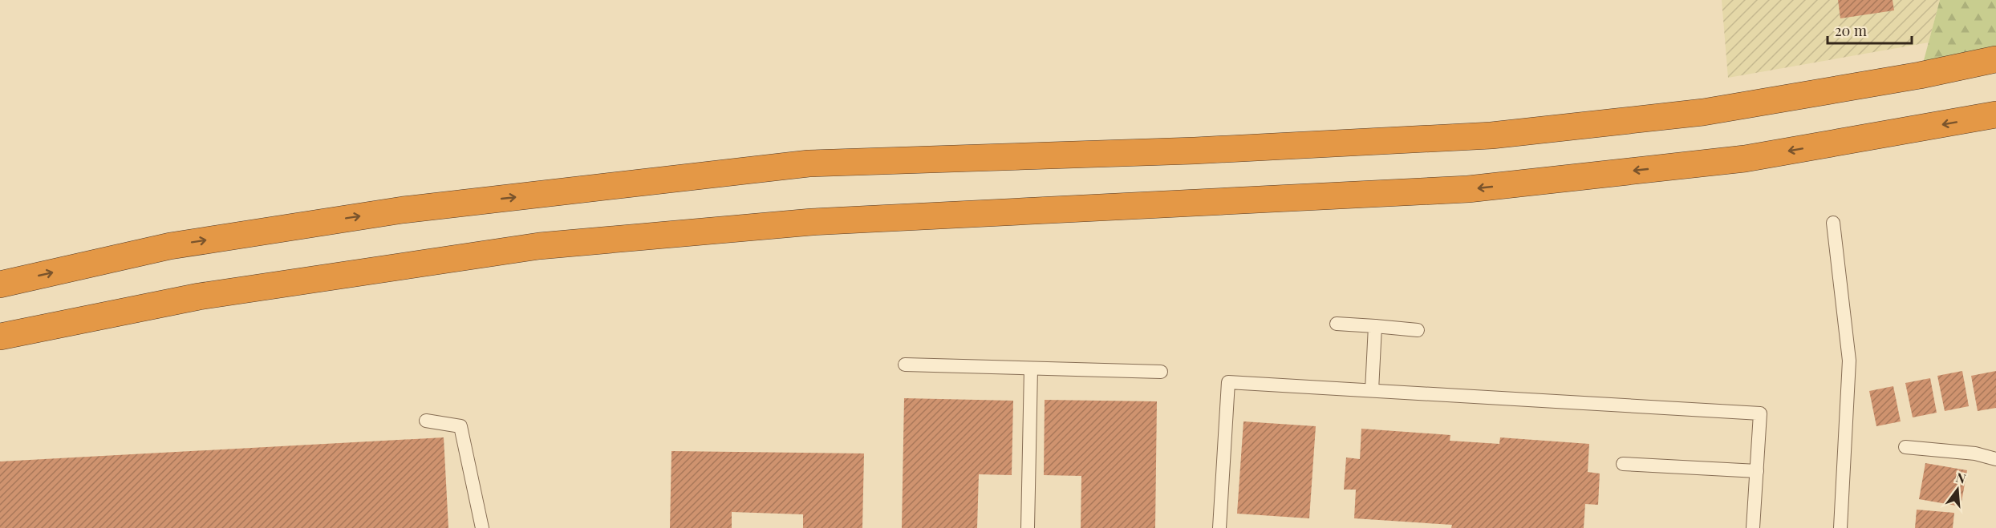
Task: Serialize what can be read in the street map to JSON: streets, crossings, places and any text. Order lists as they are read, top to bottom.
{
  "scale_bar": "20 m",
  "north": "top"
}
